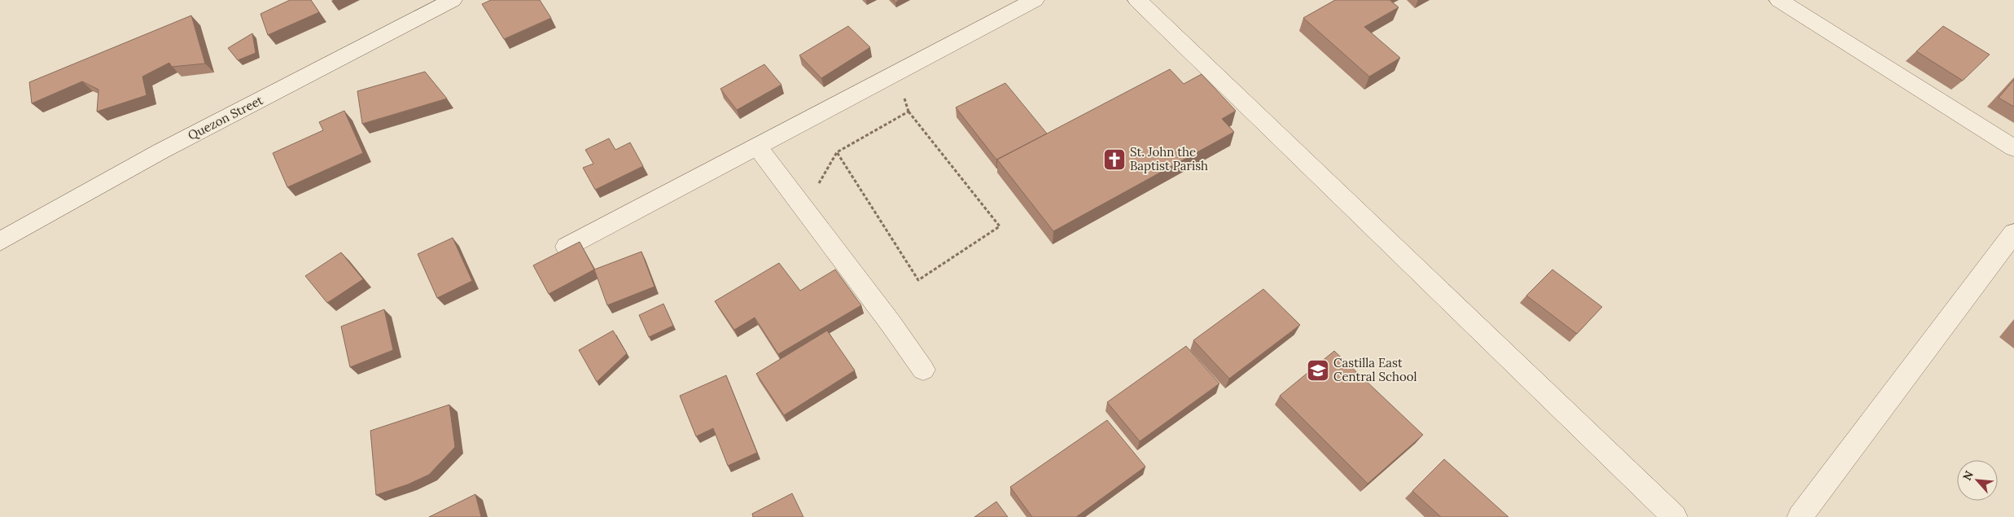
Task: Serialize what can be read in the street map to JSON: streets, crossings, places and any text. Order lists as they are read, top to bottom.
{
  "streets": {
    "street": ["Quezon Street"]
  },
  "places": {
    "church": ["St. John the Baptist Parish"],
    "school or university": ["Castilla East Central School"]
  },
  "north": "top left"
}
